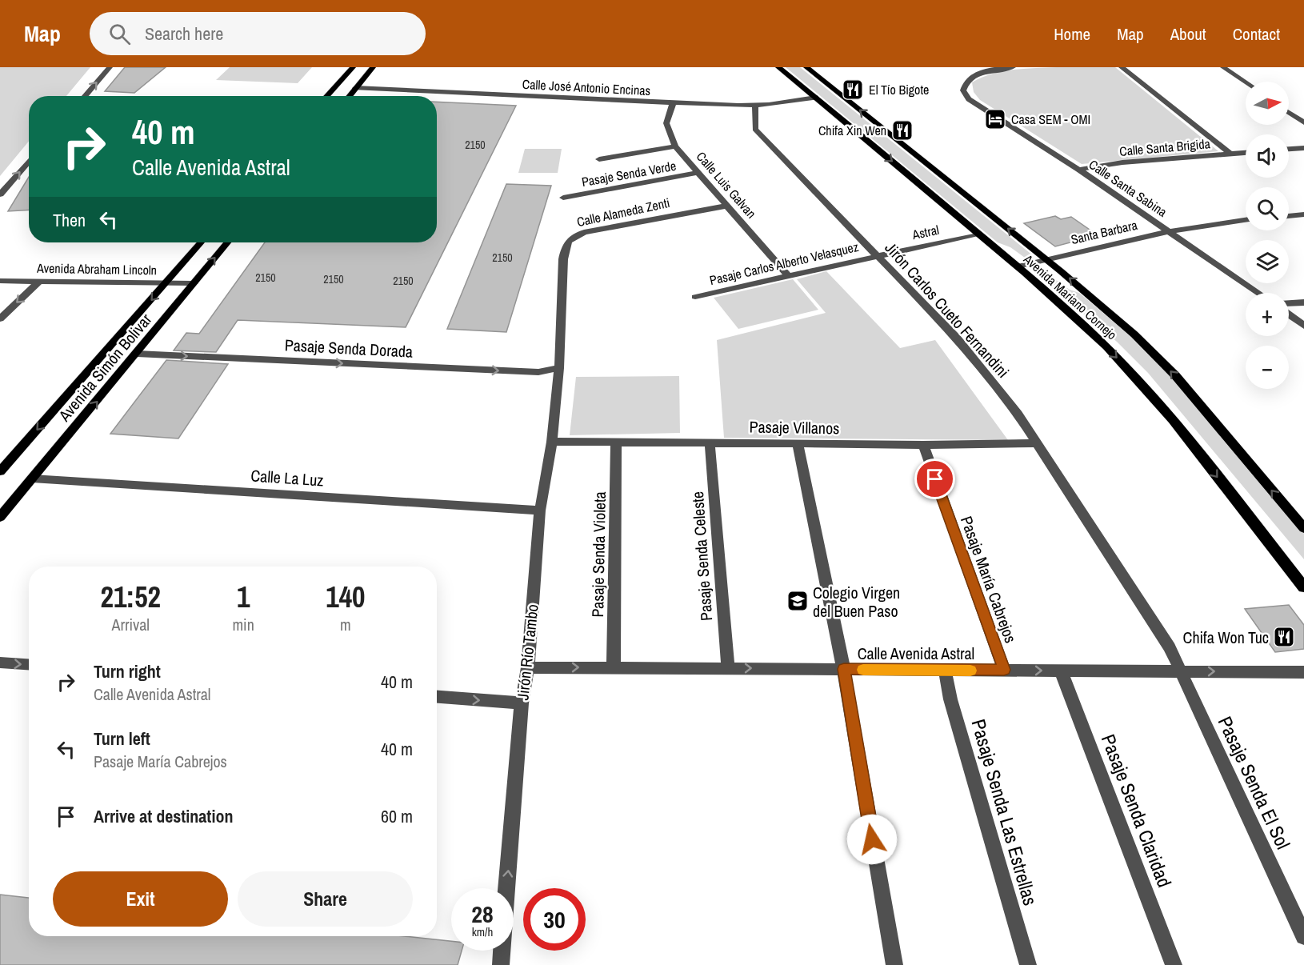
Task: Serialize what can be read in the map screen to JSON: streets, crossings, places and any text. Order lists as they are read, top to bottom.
{
  "streets": {
    "main road": ["Avenida Mariano Cornejo", "Avenida Simón Bolivar"],
    "street": [
      "Calle José Antonio Encinas",
      "Calle Santa Brigida",
      "Pasaje Senda Verde",
      "Calle Luis Galvan",
      "Calle Santa Sabina",
      "Calle Alameda Zenti",
      "Astral",
      "Santa Barbara",
      "Pasaje Carlos Alberto Velasquez",
      "Avenida Abraham Lincoln",
      "Jirón Carlos Cueto Fernandini",
      "Pasaje Senda Dorada",
      "Pasaje Villanos",
      "Calle La Luz",
      "Pasaje Senda Violeta",
      "Pasaje Senda Celeste",
      "Pasaje María Cabrejos",
      "Jirón Río Tambo",
      "Calle Avenida Astral",
      "Pasaje Senda El Sol",
      "Pasaje Senda Claridad",
      "Pasaje Senda Las Estrellas"
    ]
  },
  "crossings": [
    ["Calle José Antonio Encinas", "Calle Luis Galvan"],
    ["Calle José Antonio Encinas", "Avenida Mariano Cornejo"],
    ["Calle José Antonio Encinas", "Jirón Carlos Cueto Fernandini"],
    ["Calle Santa Brigida", "Calle Santa Sabina"],
    ["Pasaje Senda Verde", "Calle Luis Galvan"],
    ["Calle Luis Galvan", "Calle Alameda Zenti"],
    ["Calle Luis Galvan", "Pasaje Carlos Alberto Velasquez"],
    ["Calle Santa Sabina", "Santa Barbara"],
    ["Calle Alameda Zenti", "Pasaje Senda Dorada"],
    ["Calle Alameda Zenti", "Jirón Río Tambo"],
    ["Astral", "Pasaje Carlos Alberto Velasquez"],
    ["Astral", "Avenida Mariano Cornejo"],
    ["Astral", "Jirón Carlos Cueto Fernandini"],
    ["Santa Barbara", "Avenida Mariano Cornejo"],
    ["Pasaje Carlos Alberto Velasquez", "Jirón Carlos Cueto Fernandini"],
    ["Avenida Abraham Lincoln", "Avenida Simón Bolivar"],
    ["Jirón Carlos Cueto Fernandini", "Pasaje Villanos"],
    ["Jirón Carlos Cueto Fernandini", "Calle Avenida Astral"],
    ["Jirón Carlos Cueto Fernandini", "Pasaje Senda El Sol"],
    ["Pasaje Senda Dorada", "Avenida Simón Bolivar"],
    ["Pasaje Senda Dorada", "Jirón Río Tambo"],
    ["Avenida Simón Bolivar", "Calle La Luz"],
    ["Pasaje Villanos", "Pasaje Senda Violeta"],
    ["Pasaje Villanos", "Pasaje Senda Celeste"],
    ["Pasaje Villanos", "Pasaje María Cabrejos"],
    ["Pasaje Villanos", "Jirón Río Tambo"],
    ["Calle La Luz", "Jirón Río Tambo"],
    ["Pasaje Senda Violeta", "Calle Avenida Astral"],
    ["Pasaje Senda Celeste", "Calle Avenida Astral"],
    ["Pasaje María Cabrejos", "Calle Avenida Astral"],
    ["Jirón Río Tambo", "Calle Avenida Astral"],
    ["Calle Avenida Astral", "Pasaje Senda El Sol"],
    ["Calle Avenida Astral", "Pasaje Senda Claridad"],
    ["Calle Avenida Astral", "Pasaje Senda Las Estrellas"]
  ],
  "one_way": ["Pasaje Senda Dorada", "Calle Avenida Astral"],
  "places": {
    "restaurant": ["El Tío Bigote", "Chifa Xin Wen", "Chifa Won Tuc"],
    "hotel": ["Casa SEM - OMI"],
    "school or university": ["Colegio Virgen del Buen Paso"]
  },
  "house_numbers": [
    "2150",
    "2150",
    "2150",
    "2150",
    "2150"
  ],
  "north": "right",
  "page": {
    "header": "Map",
    "search": "Search here",
    "nav": [
      "Home",
      "Map",
      "About",
      "Contact"
    ],
    "map_buttons": ["+", "−"],
    "turn": ["40 m", "Calle Avenida Astral"],
    "then": "Then",
    "eta": [
      "21:52",
      "Arrival",
      "1",
      "min",
      "140",
      "m"
    ],
    "list": [
      {
        "name": "Turn right",
        "note": "Calle Avenida Astral",
        "value": "40 m"
      },
      {
        "name": "Turn left",
        "note": "Pasaje María Cabrejos",
        "value": "40 m"
      },
      {
        "name": "Arrive at destination",
        "value": "60 m"
      }
    ],
    "buttons": ["Exit", "Share"],
    "speed": "28 km/h",
    "limit": "30"
  }
}
